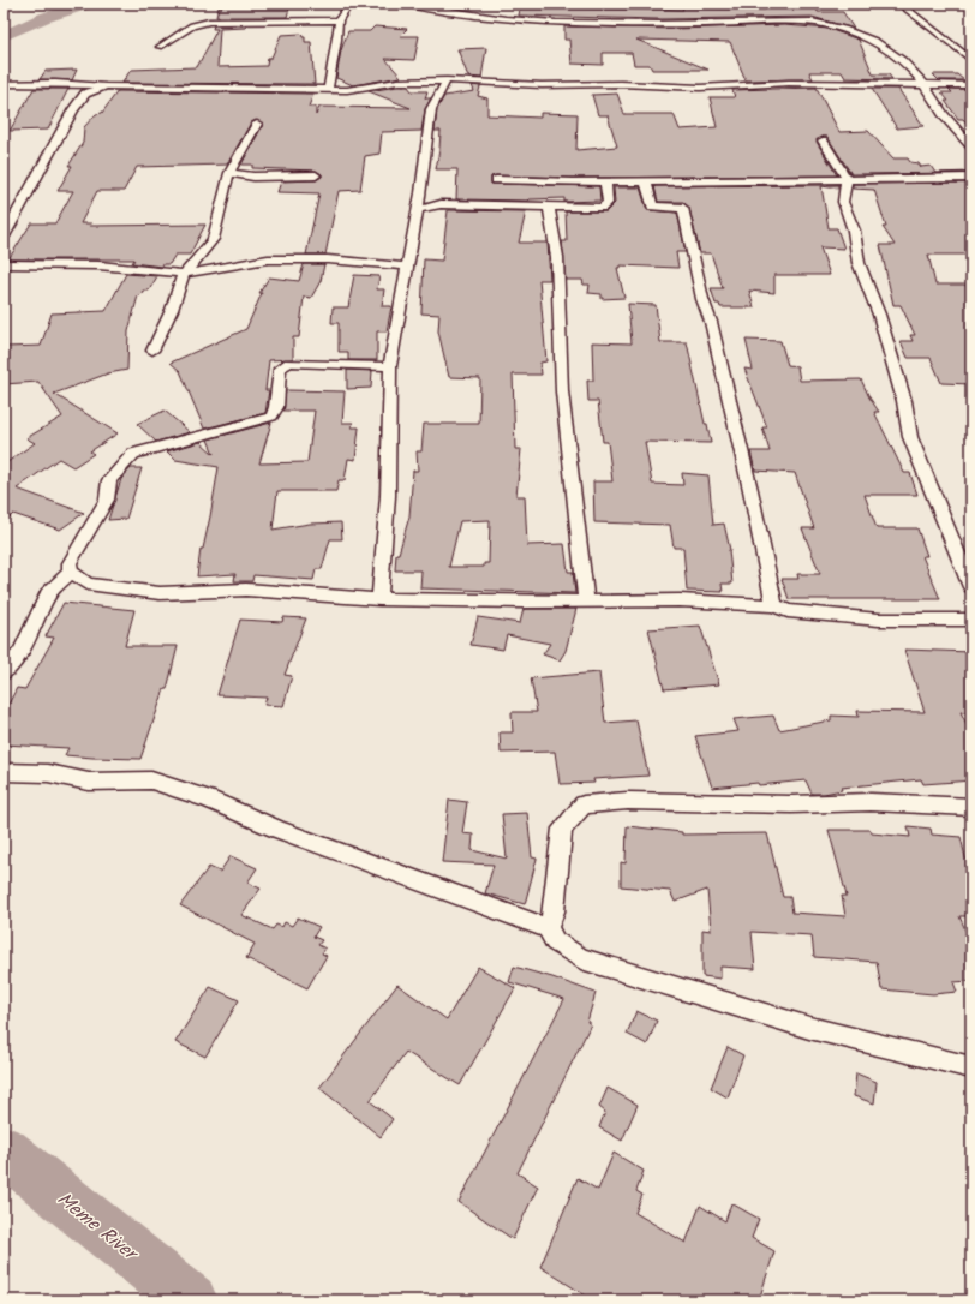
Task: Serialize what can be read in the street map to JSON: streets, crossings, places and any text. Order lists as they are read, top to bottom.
{
  "water": ["Meme River"]
}
